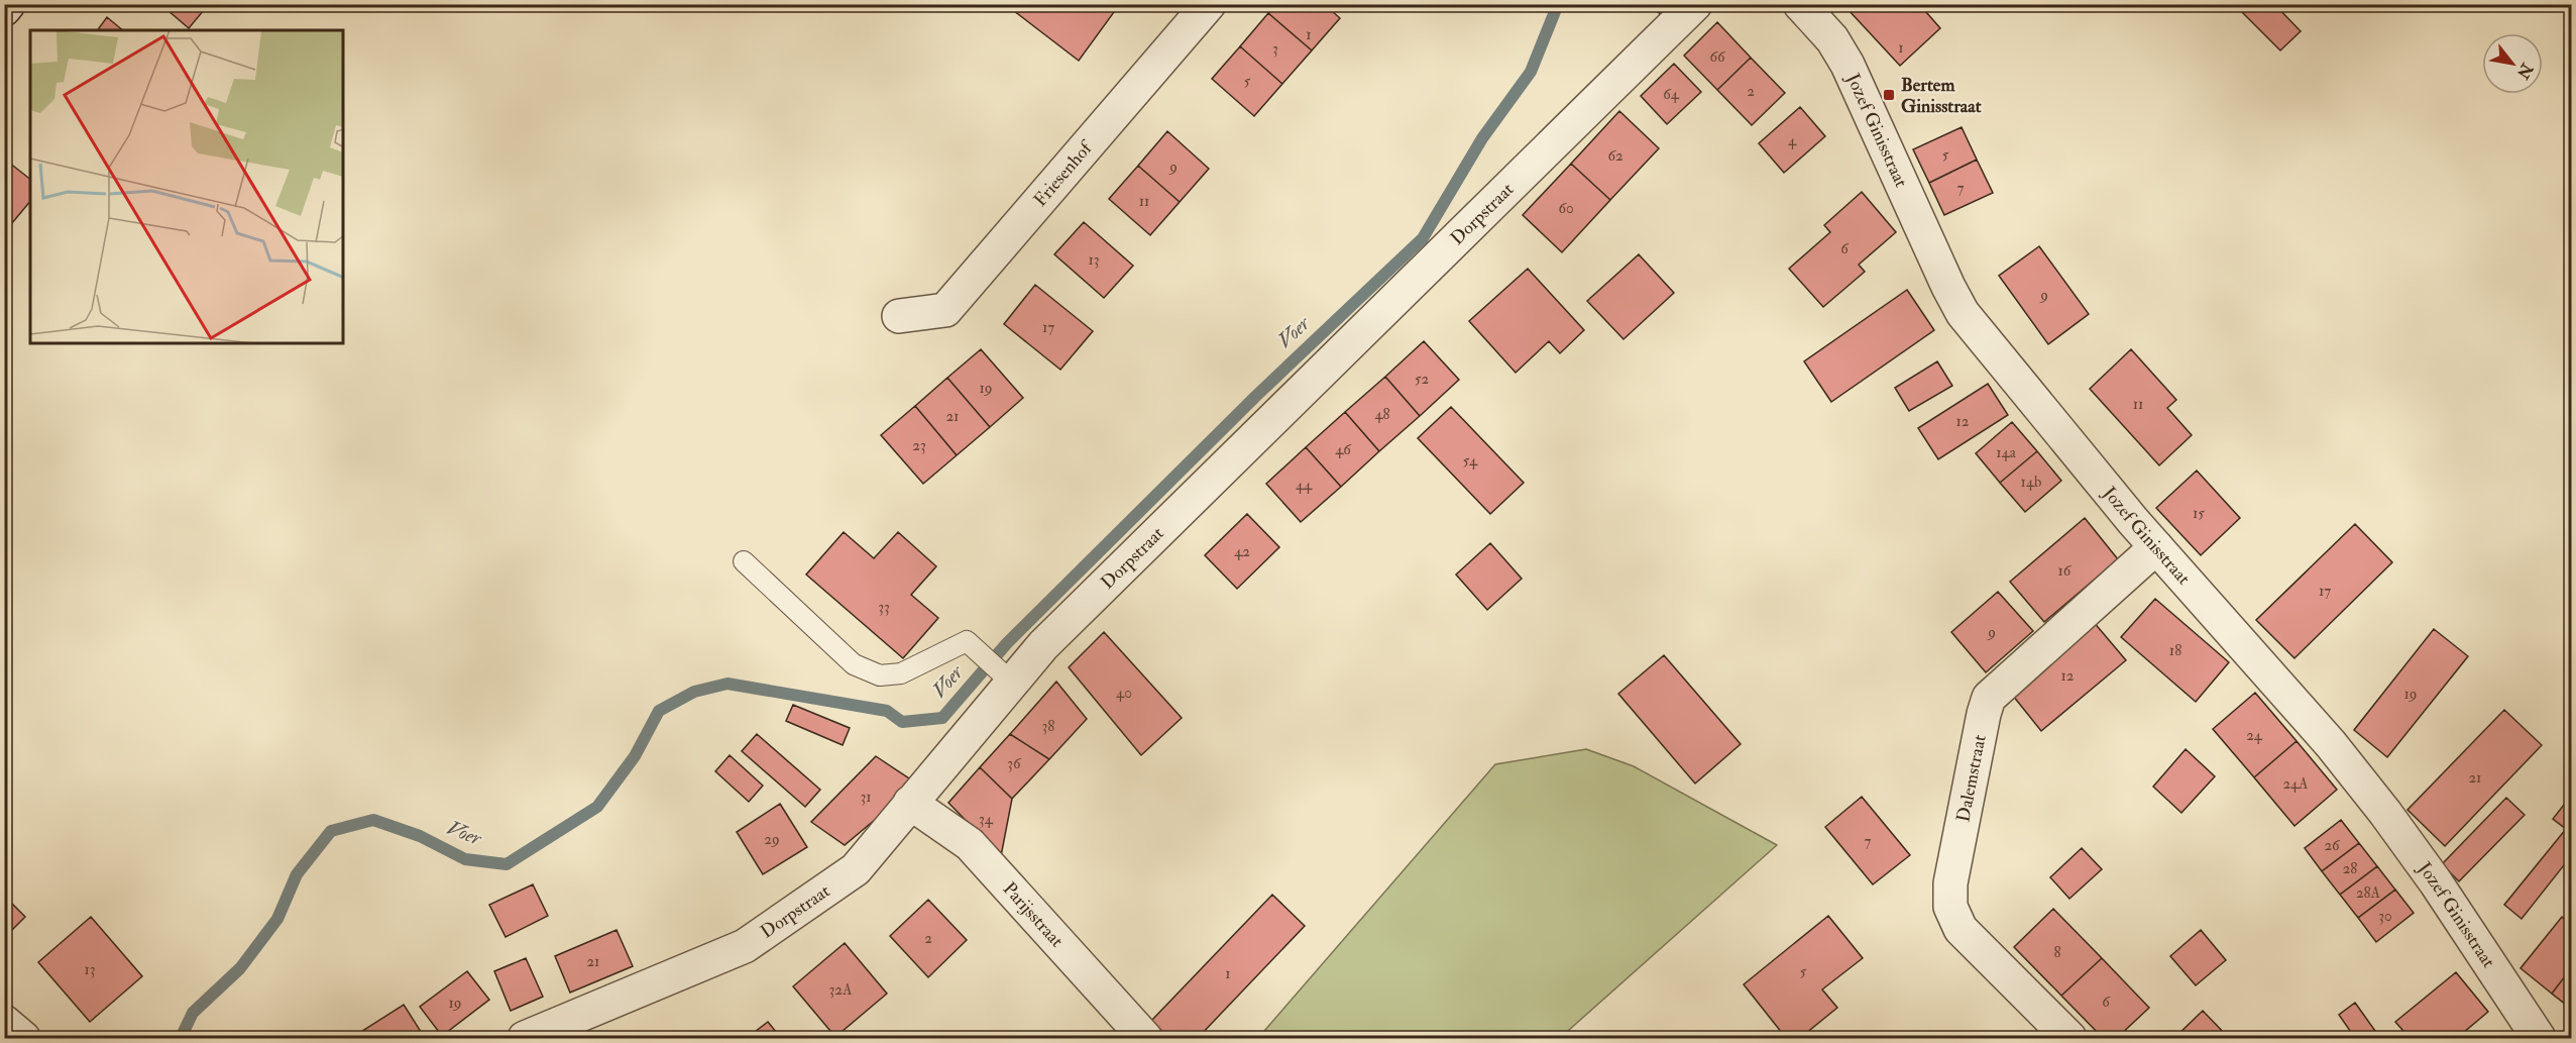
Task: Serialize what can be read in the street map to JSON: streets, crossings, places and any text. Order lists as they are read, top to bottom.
{
  "streets": {
    "street": [
      "Jozef Ginisstraat",
      "Friesenhof",
      "Dorpstraat",
      "Dalemstraat",
      "Parijsstraat"
    ]
  },
  "crossings": [
    ["Jozef Ginisstraat", "Dalemstraat"],
    ["Dorpstraat", "Parijsstraat"]
  ],
  "water": ["Voer"],
  "places": {
    "transit": ["Bertem Ginisstraat"]
  },
  "house_numbers": [
    "1",
    "1",
    "3",
    "66",
    "5",
    "2",
    "64",
    "4",
    "5",
    "62",
    "9",
    "7",
    "11",
    "60",
    "6",
    "13",
    "9",
    "17",
    "52",
    "19",
    "11",
    "48",
    "21",
    "12",
    "23",
    "46",
    "14a",
    "54",
    "14b",
    "44",
    "15",
    "42",
    "16",
    "17",
    "33",
    "9",
    "18",
    "12",
    "40",
    "19",
    "38",
    "24",
    "36",
    "21",
    "24A",
    "31",
    "34",
    "29",
    "7",
    "26",
    "28",
    "28A",
    "30",
    "2",
    "8",
    "21",
    "13",
    "5",
    "1",
    "32A",
    "6",
    "19"
  ],
  "north": "bottom right"
}
